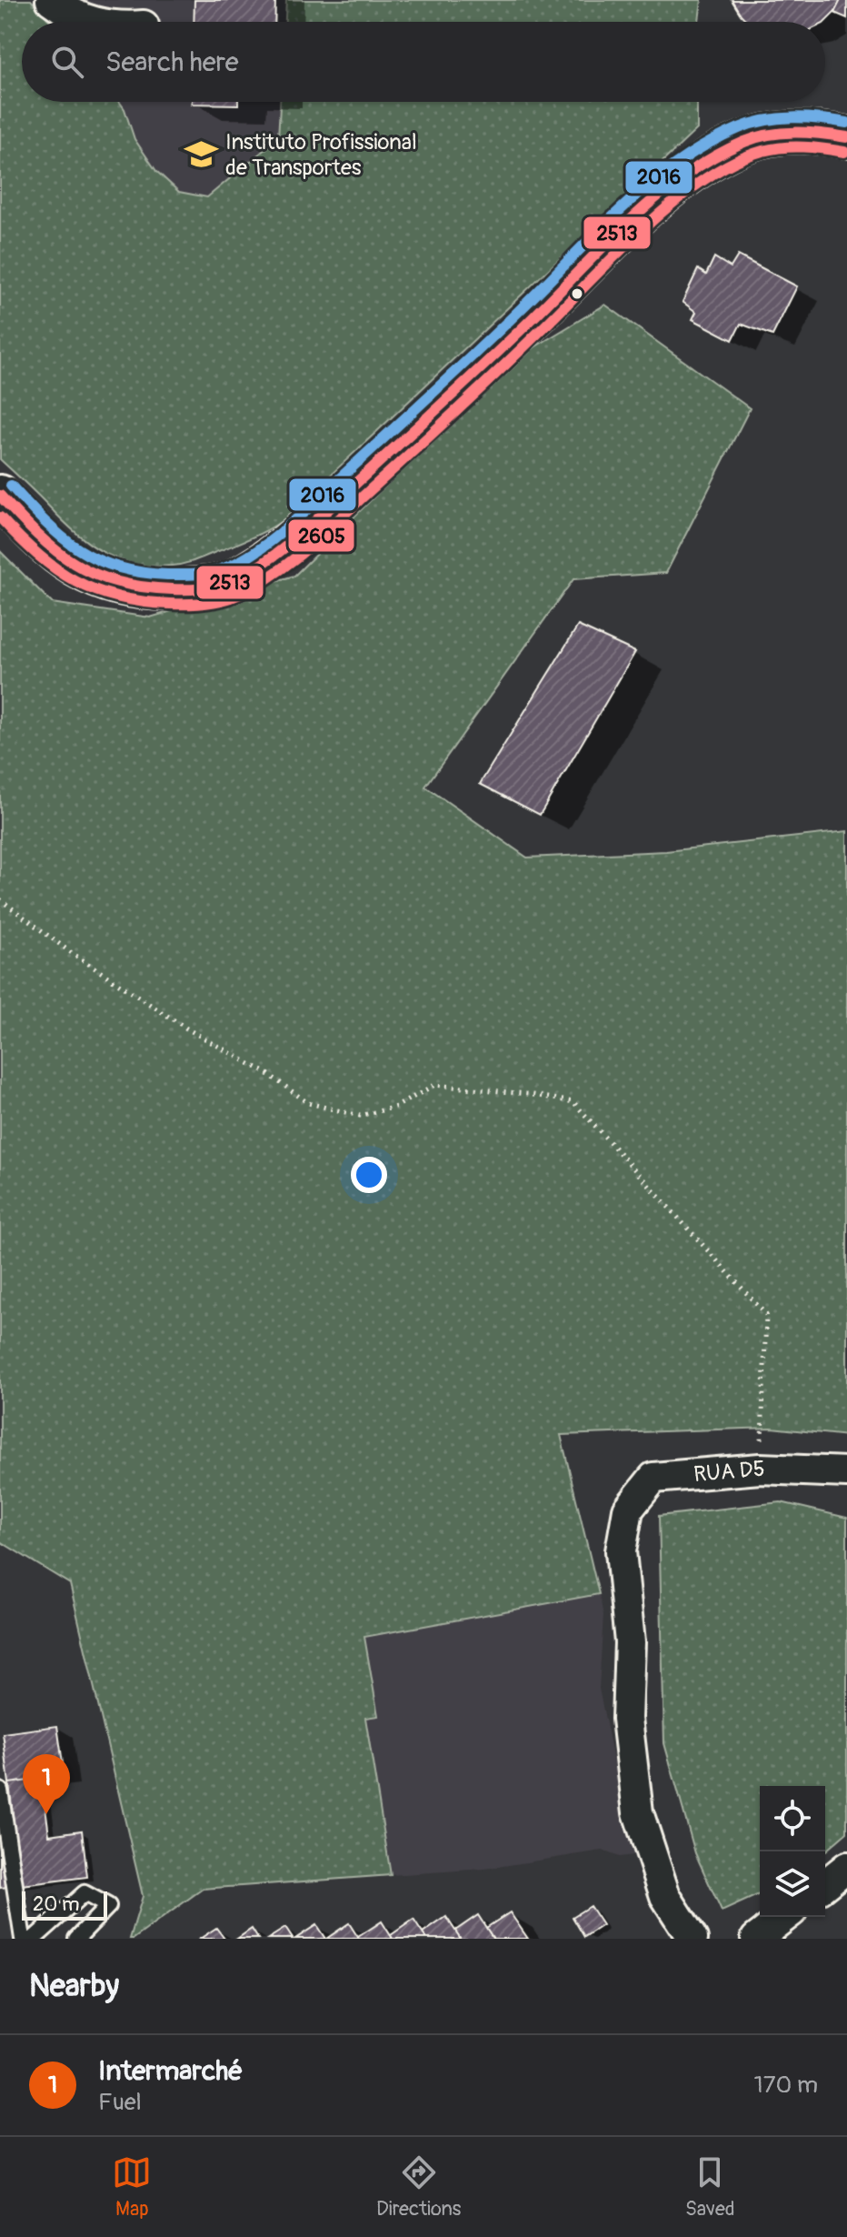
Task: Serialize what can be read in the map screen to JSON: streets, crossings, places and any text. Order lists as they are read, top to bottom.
{
  "streets": {
    "street": ["RUA D5"]
  },
  "places": {
    "school or university": ["Instituto Profissional de Transportes"]
  },
  "lines": ["transit line 2016", "transit line 2513", "transit line 2605"],
  "scale_bar": "20 m",
  "page": {
    "search": "Search here",
    "pins": "1",
    "scale": "20 m",
    "heading": "Nearby",
    "list": [
      {
        "mark": "1",
        "name": "Intermarché",
        "note": "Fuel",
        "value": "170 m"
      }
    ],
    "nav": ["Map", "Directions", "Saved"]
  }
}
